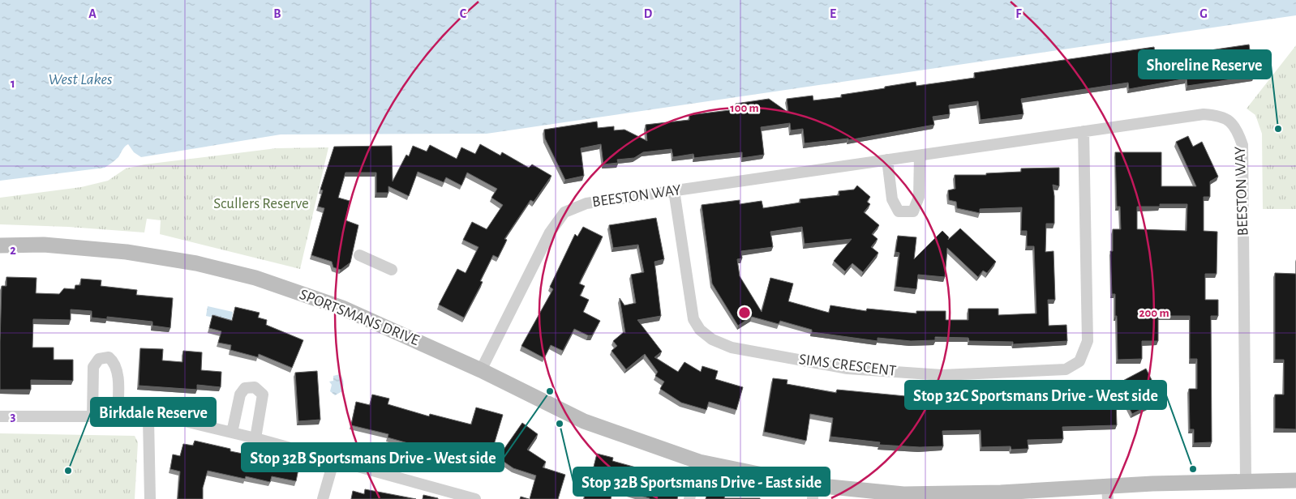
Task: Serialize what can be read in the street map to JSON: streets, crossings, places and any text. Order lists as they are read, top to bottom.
{
  "streets": {
    "street": ["BEESTON WAY", "SPORTSMANS DRIVE", "SIMS CRESCENT"]
  },
  "crossings": [
    ["BEESTON WAY", "SPORTSMANS DRIVE"],
    ["BEESTON WAY", "SIMS CRESCENT"]
  ],
  "water": ["West Lakes"],
  "parks": ["Scullers Reserve"],
  "places": [
    "Shoreline Reserve",
    "Stop 32B Sportsmans Drive - West side",
    "Stop 32B Sportsmans Drive - East side",
    "Stop 32C Sportsmans Drive - West side",
    "Birkdale Reserve"
  ],
  "grid": {
    "columns": [
      "A",
      "B",
      "C",
      "D",
      "E",
      "F",
      "G"
    ],
    "rows": ["1", "2", "3"]
  },
  "rings": ["100 m", "200 m"]
}
